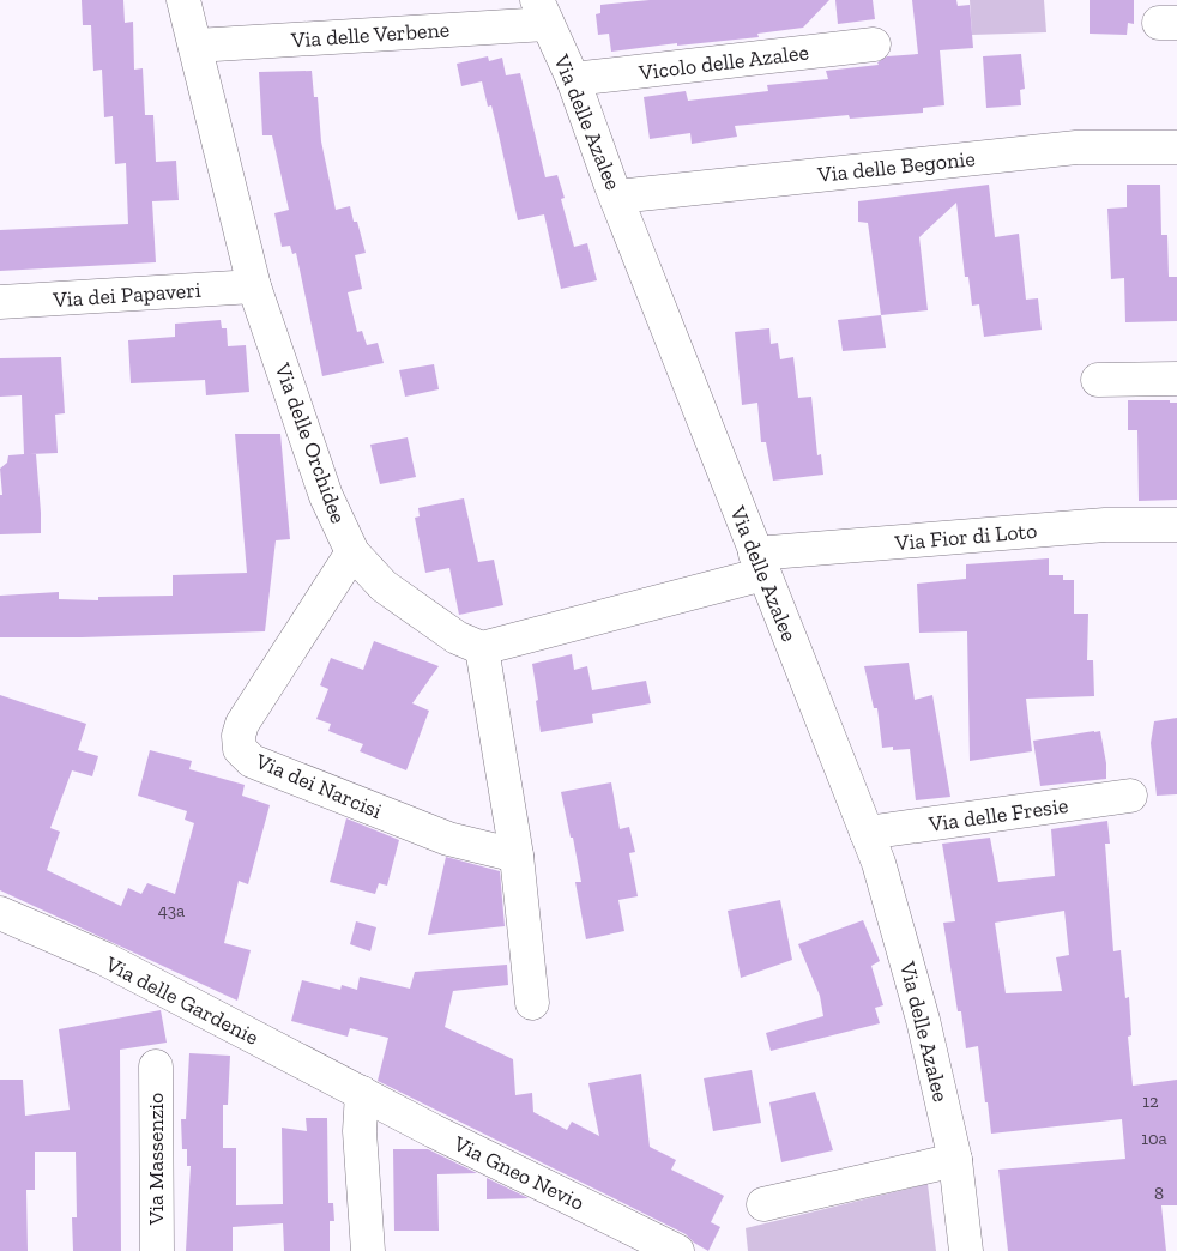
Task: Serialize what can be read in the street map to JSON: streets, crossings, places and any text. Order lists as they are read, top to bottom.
{
  "streets": {
    "street": [
      "Via delle Verbene",
      "Vicolo delle Azalee",
      "Via delle Azalee",
      "Via delle Begonie",
      "Via dei Papaveri",
      "Via delle Orchidee",
      "Via Fior di Loto",
      "Via dei Narcisi",
      "Via delle Fresie",
      "Via delle Gardenie",
      "Via Massenzio",
      "Via Gneo Nevio"
    ]
  },
  "crossings": [
    ["Via delle Verbene", "Via delle Azalee"],
    ["Via delle Verbene", "Via delle Orchidee"],
    ["Vicolo delle Azalee", "Via delle Azalee"],
    ["Via delle Azalee", "Via delle Begonie"],
    ["Via delle Azalee", "Via Fior di Loto"],
    ["Via delle Azalee", "Via delle Fresie"],
    ["Via dei Papaveri", "Via delle Orchidee"],
    ["Via delle Orchidee", "Via dei Narcisi"],
    ["Via delle Gardenie", "Via Gneo Nevio"]
  ],
  "house_numbers": [
    "43a",
    "12",
    "10a",
    "8"
  ]
}
